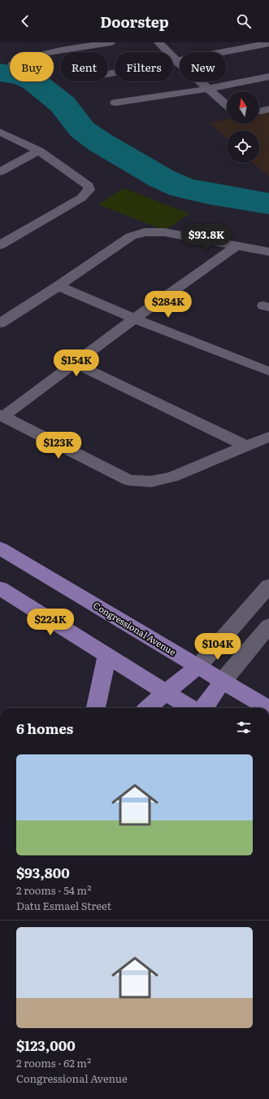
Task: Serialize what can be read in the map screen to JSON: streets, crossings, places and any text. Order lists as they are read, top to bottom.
{
  "streets": {
    "main road": ["Congressional Avenue"]
  },
  "north": "top",
  "page": {
    "header": "Doorstep",
    "chip": [
      "Buy",
      "Rent",
      "Filters",
      "New"
    ],
    "price": [
      "$93.8K",
      "$284K",
      "$154K",
      "$123K",
      "$224K",
      "$104K"
    ],
    "heading": "6 homes",
    "list": [
      {
        "name": "$93,800",
        "note": "2 rooms · 54 m² · Datu Esmael Street"
      },
      {
        "name": "$123,000",
        "note": "2 rooms · 62 m² · Congressional Avenue"
      }
    ]
  }
}
